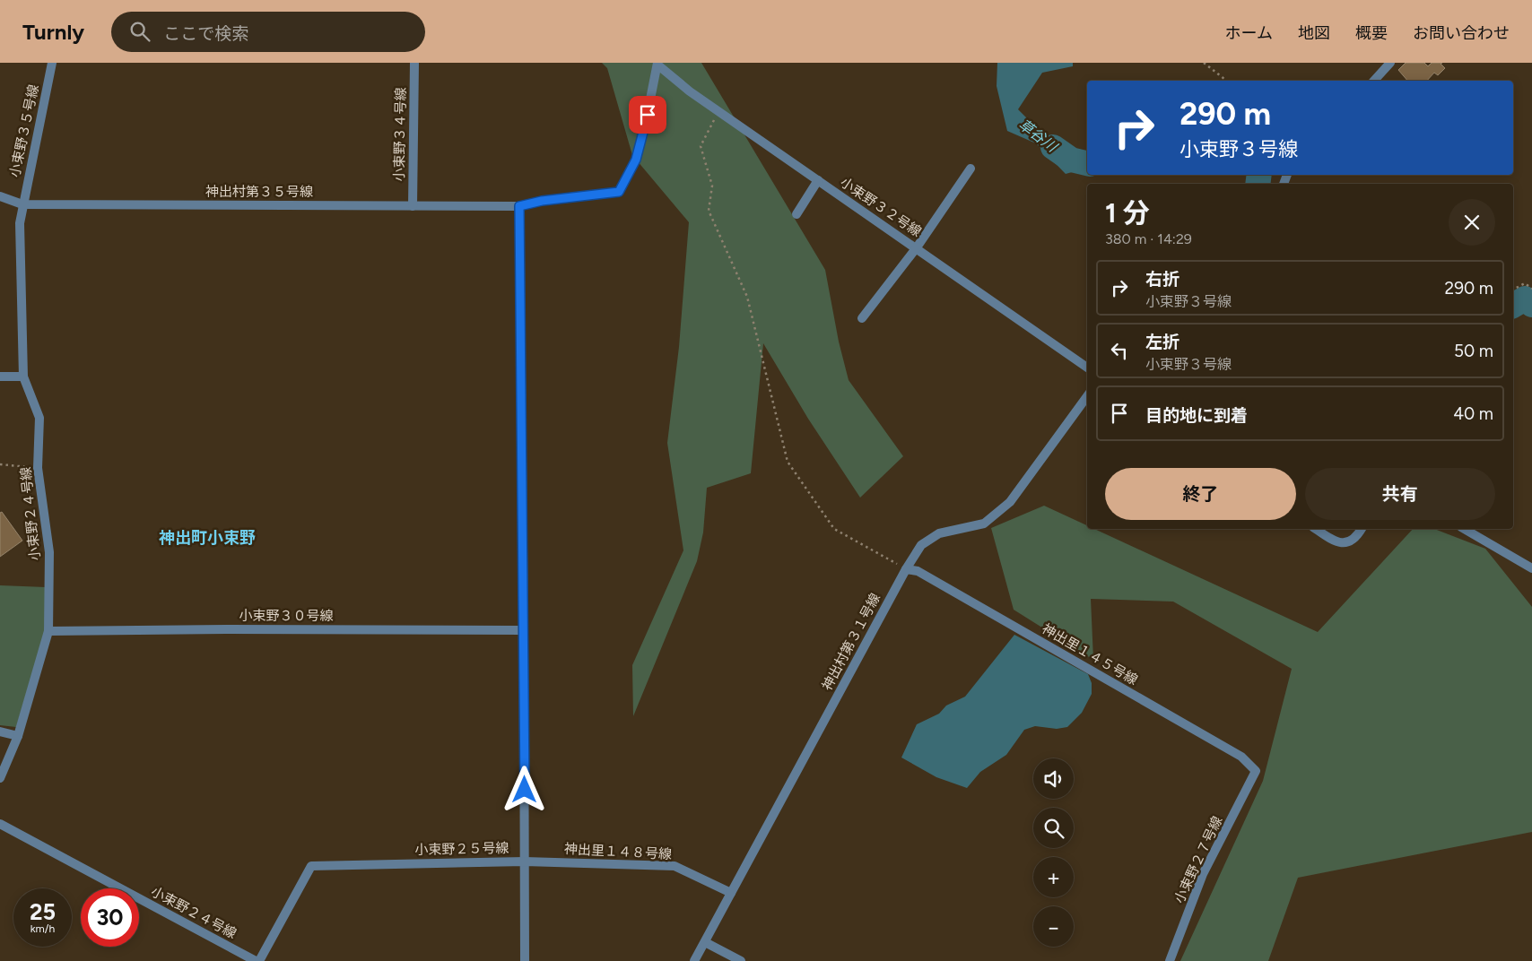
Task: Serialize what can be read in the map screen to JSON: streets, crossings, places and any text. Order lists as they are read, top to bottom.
{
  "streets": {
    "street": [
      "小束野３５号線",
      "小束野３４号線",
      "神出村第３５号線",
      "小束野３２号線",
      "小束野２４号線",
      "小束野３０号線",
      "神出村第３１号線",
      "神出里１４５号線",
      "小束野２５号線",
      "神出里１４８号線",
      "小束野２７号線"
    ]
  },
  "crossings": [
    ["小束野３５号線", "神出村第３５号線"],
    ["小束野３５号線", "小束野２４号線"],
    ["小束野３４号線", "神出村第３５号線"],
    ["神出村第３５号線", "小束野３２号線"],
    ["神出村第３５号線", "小束野２５号線"],
    ["小束野２４号線", "小束野３０号線"],
    ["小束野３０号線", "小束野２５号線"],
    ["神出村第３１号線", "神出里１４５号線"],
    ["神出村第３１号線", "神出里１４８号線"],
    ["神出里１４５号線", "小束野２７号線"],
    ["小束野２５号線", "神出里１４８号線"]
  ],
  "districts": ["神出町小束野"],
  "water": ["草谷川"],
  "page": {
    "header": "Turnly",
    "search": "ここで検索",
    "nav": [
      "ホーム",
      "地図",
      "概要",
      "お問い合わせ"
    ],
    "turn": ["290 m", "小束野３号線"],
    "heading": ["1 分", "380 m · 14:29"],
    "list": [
      {
        "name": "右折",
        "note": "小束野３号線",
        "value": "290 m"
      },
      {
        "name": "左折",
        "note": "小束野３号線",
        "value": "50 m"
      },
      {
        "name": "目的地に到着",
        "value": "40 m"
      }
    ],
    "buttons": ["終了", "共有"],
    "map_buttons": ["+", "−"],
    "speed": "25 km/h",
    "limit": "30"
  }
}
